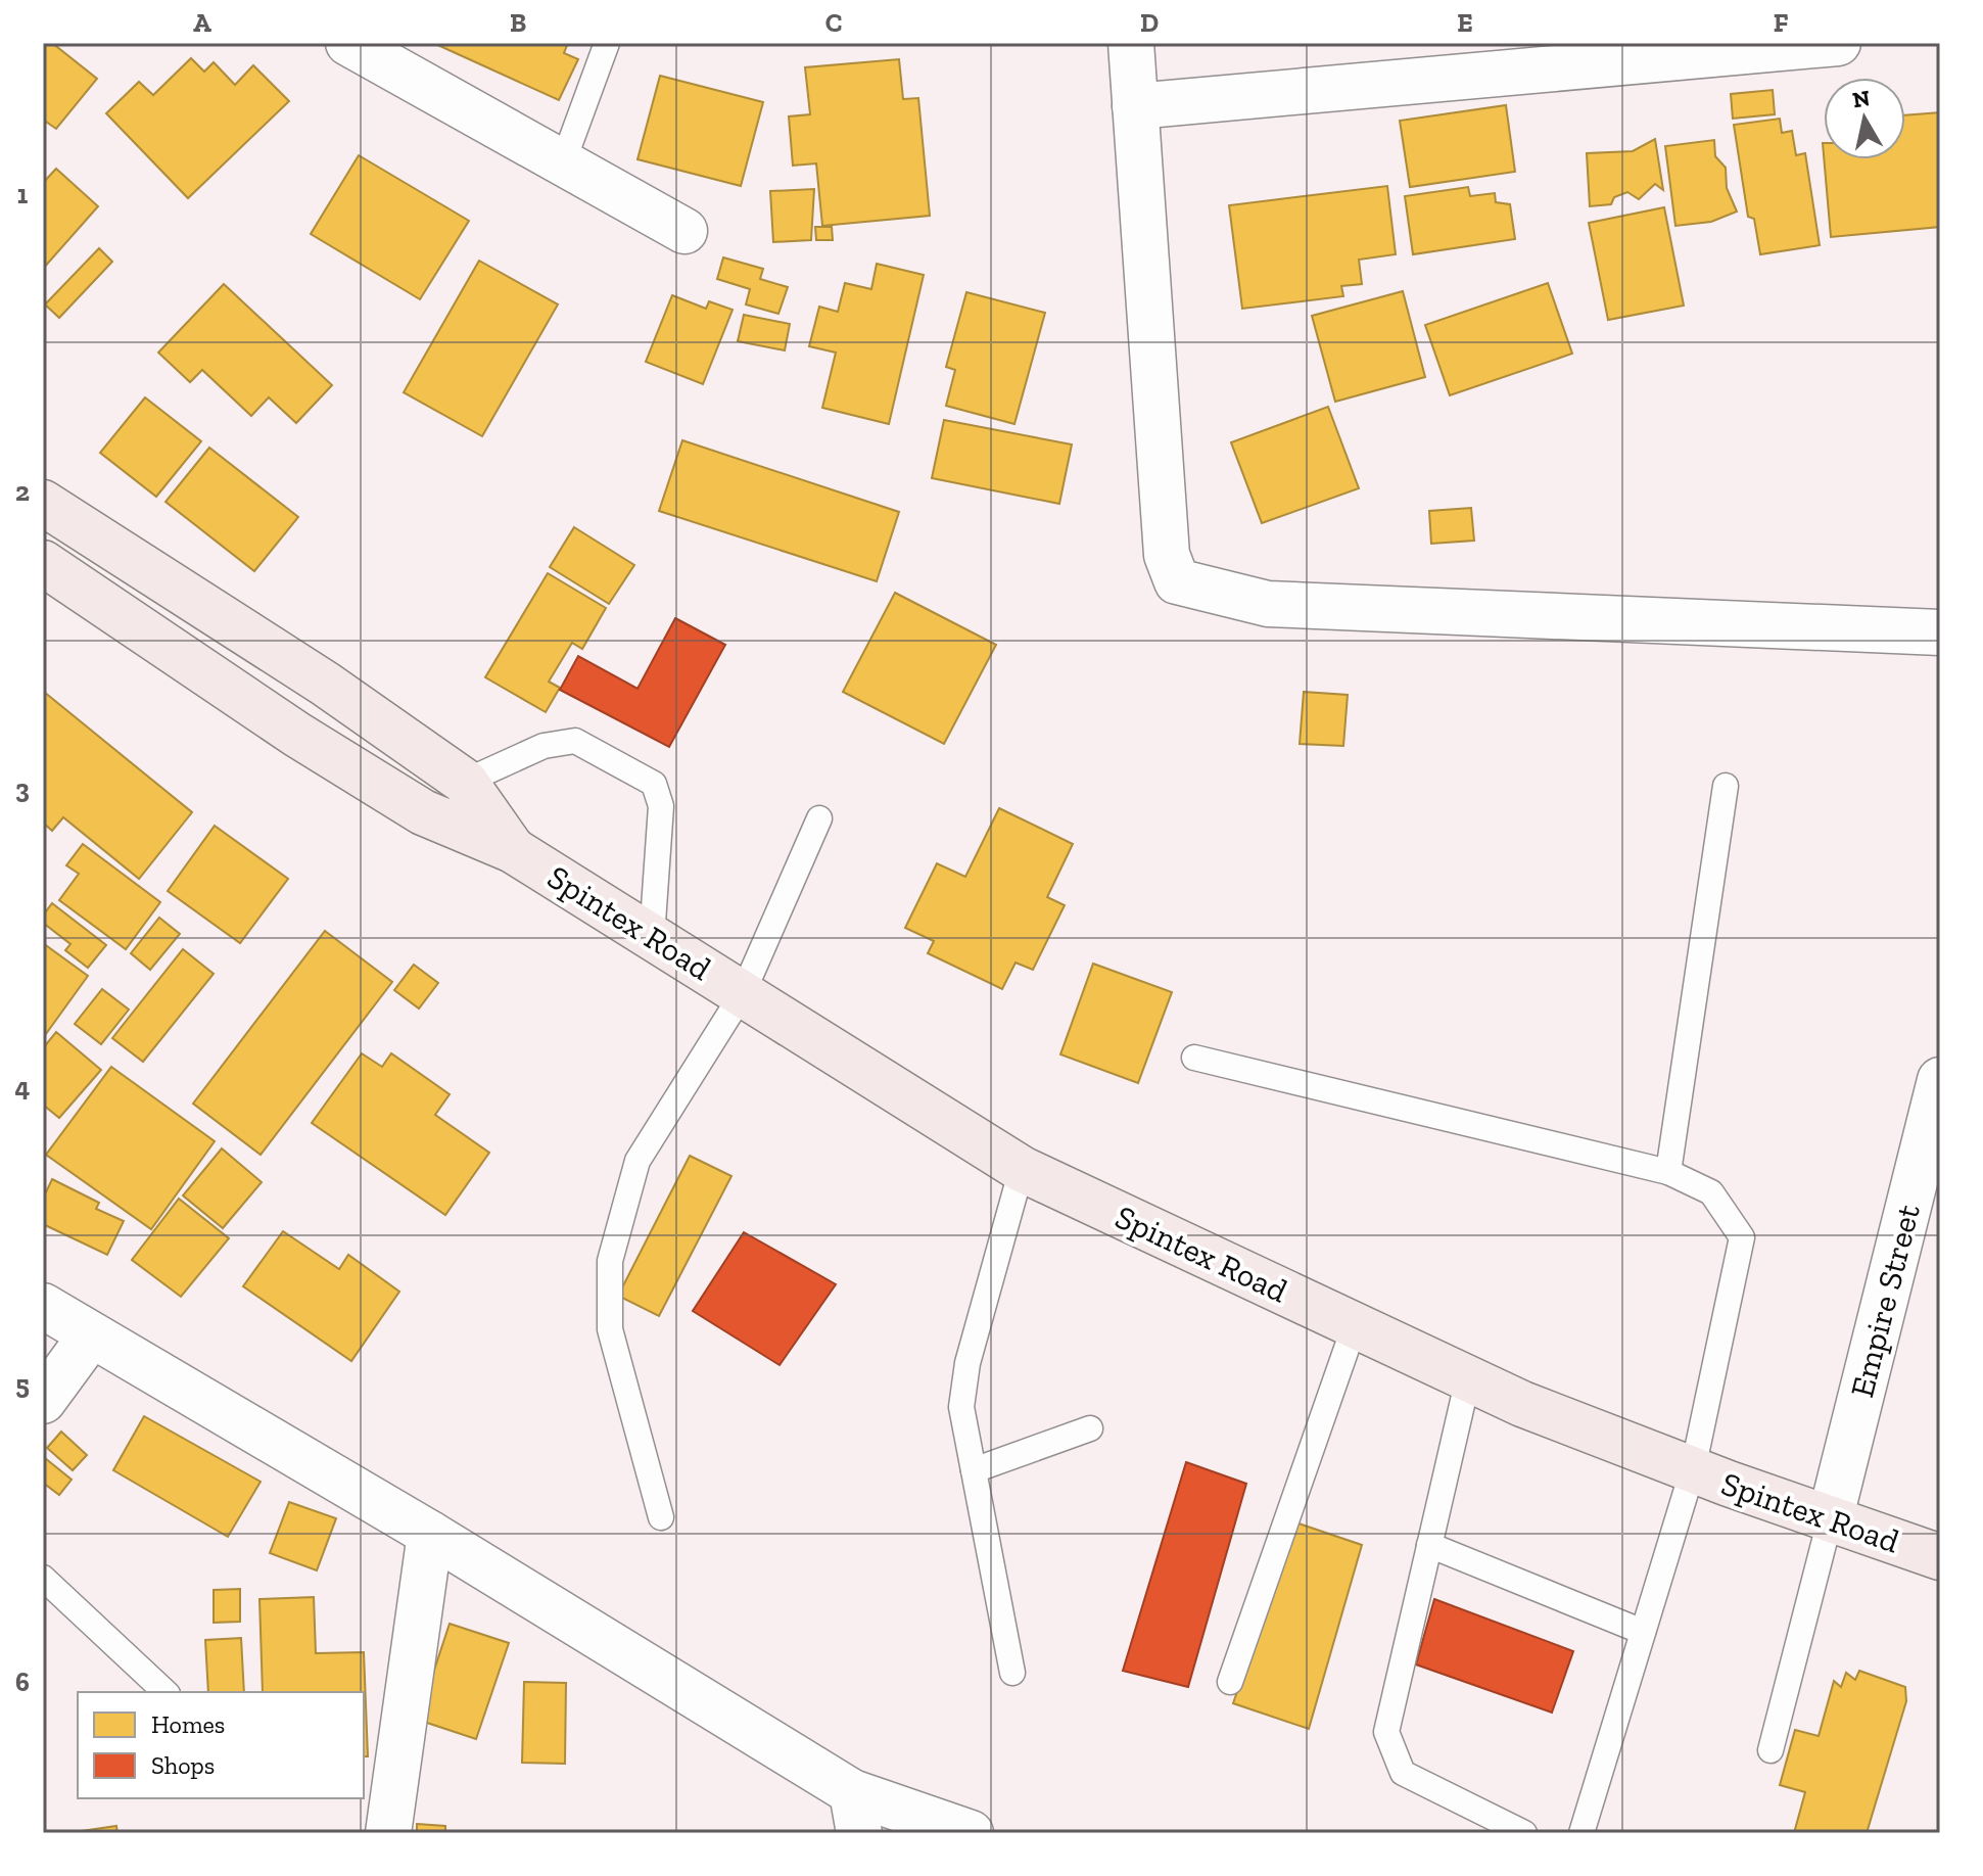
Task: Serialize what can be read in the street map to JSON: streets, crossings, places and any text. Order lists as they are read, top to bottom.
{
  "streets": {
    "main road": ["Spintex Road"],
    "street": ["Empire Street"]
  },
  "crossings": [
    ["Spintex Road", "Empire Street"]
  ],
  "legend": ["Homes", "Shops"],
  "north": "top",
  "grid": {
    "columns": [
      "A",
      "B",
      "C",
      "D",
      "E",
      "F"
    ],
    "rows": [
      "1",
      "2",
      "3",
      "4",
      "5",
      "6"
    ]
  }
}
